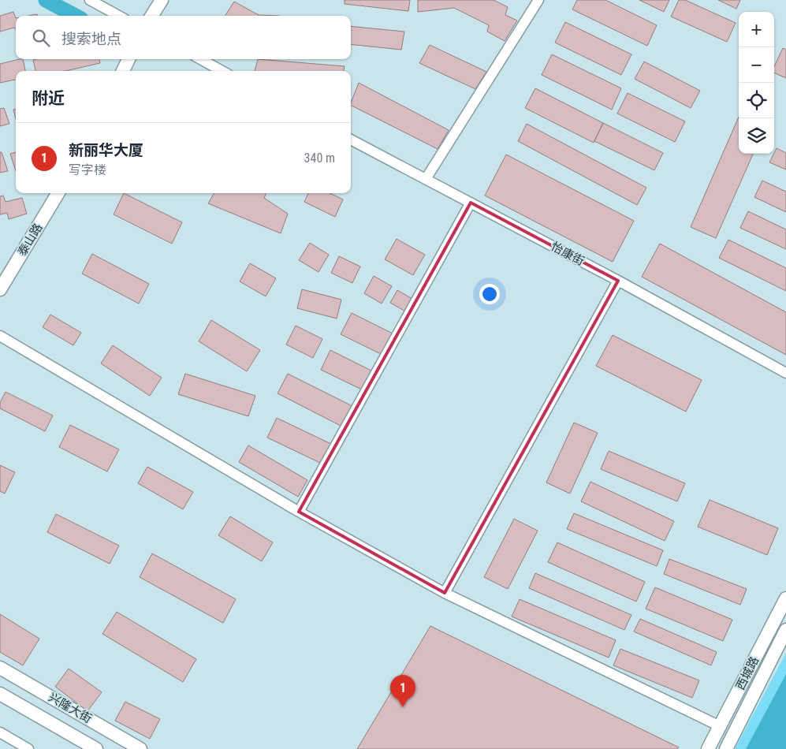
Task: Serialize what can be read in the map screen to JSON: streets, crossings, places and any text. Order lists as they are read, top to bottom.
{
  "streets": {
    "main road": ["泰山路", "西城路", "兴隆大街"],
    "street": ["怡康街"]
  },
  "page": {
    "map_buttons": ["+", "−"],
    "search": "搜索地点",
    "heading": "附近",
    "list": [
      {
        "mark": "1",
        "name": "新丽华大厦",
        "note": "写字楼",
        "value": "340 m"
      }
    ],
    "pins": "1"
  }
}
